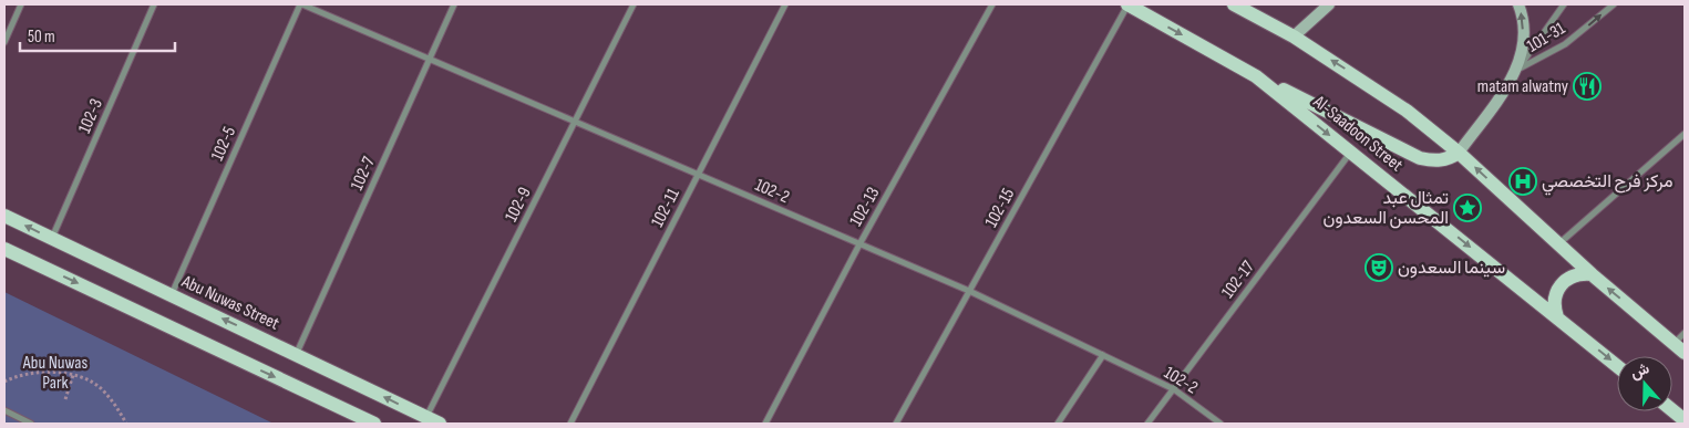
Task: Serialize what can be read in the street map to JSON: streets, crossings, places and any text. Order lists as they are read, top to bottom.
{
  "streets": {
    "main road": ["Al-Saadoon Street", "Abu Nuwas Street"],
    "street": [
      "101-31",
      "102-3",
      "102-5",
      "102-7",
      "102-2",
      "102-9",
      "102-13",
      "102-11",
      "102-15",
      "102-17"
    ]
  },
  "crossings": [
    ["102-3", "Abu Nuwas Street"],
    ["Al-Saadoon Street", "102-15"],
    ["Al-Saadoon Street", "102-17"],
    ["102-5", "102-2"],
    ["102-5", "Abu Nuwas Street"],
    ["102-7", "102-2"],
    ["102-7", "Abu Nuwas Street"],
    ["102-2", "102-9"],
    ["102-2", "102-13"],
    ["102-2", "102-11"],
    ["102-2", "102-15"],
    ["102-2", "102-17"],
    ["102-9", "Abu Nuwas Street"]
  ],
  "parks": ["Abu Nuwas Park"],
  "places": {
    "restaurant": ["matam alwatny"],
    "hospital": ["مركز فرح التخصصي"],
    "place": ["تمثال عبد المحسن السعدون"],
    "theatre": ["سينما السعدون"]
  },
  "scale_bar": "50 m",
  "north": "top"
}
